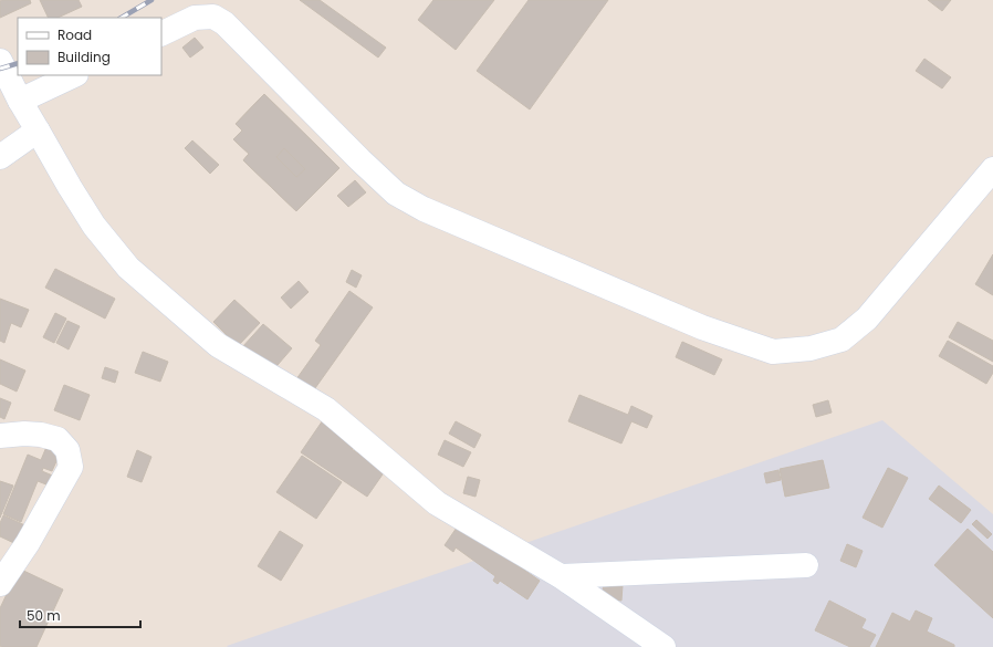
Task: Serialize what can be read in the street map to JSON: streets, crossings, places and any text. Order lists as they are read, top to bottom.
{
  "legend": ["Road", "Building"],
  "scale_bar": "50 m"
}
